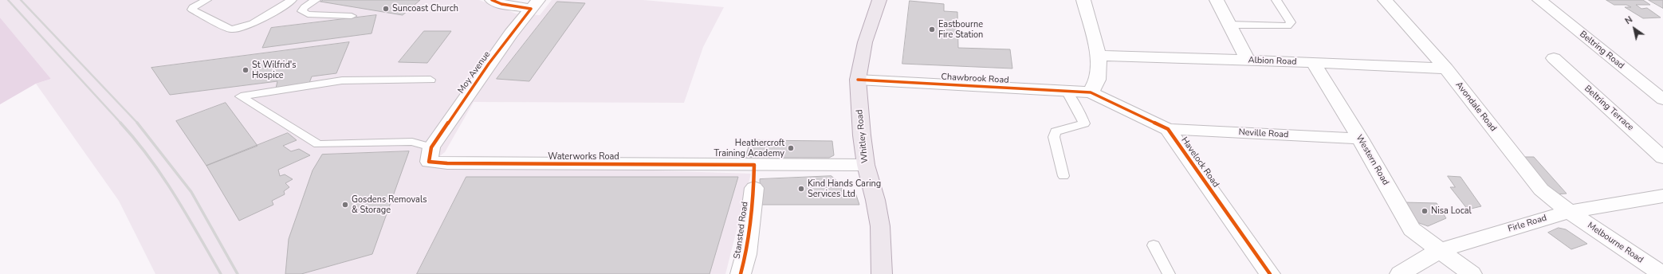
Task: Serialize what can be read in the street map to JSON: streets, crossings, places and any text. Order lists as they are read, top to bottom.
{
  "streets": {
    "main road": ["Whitley Road"],
    "street": [
      "Beltring Road",
      "Albion Road",
      "Moy Avenue",
      "Chawbrook Road",
      "Avondale Road",
      "Beltring Terrace",
      "Neville Road",
      "Waterworks Road",
      "Western Road",
      "Havelock Road",
      "Firle Road",
      "Stansted Road",
      "Melbourne Road"
    ]
  },
  "crossings": [
    ["Albion Road", "Avondale Road"],
    ["Albion Road", "Western Road"],
    ["Moy Avenue", "Waterworks Road"],
    ["Chawbrook Road", "Whitley Road"],
    ["Chawbrook Road", "Havelock Road"],
    ["Avondale Road", "Firle Road"],
    ["Avondale Road", "Melbourne Road"],
    ["Neville Road", "Western Road"],
    ["Neville Road", "Havelock Road"],
    ["Whitley Road", "Waterworks Road"],
    ["Western Road", "Firle Road"],
    ["Firle Road", "Melbourne Road"]
  ],
  "places": [
    "Suncoast Church",
    "Eastbourne Fire Station",
    "St Wilfrid's Hospice",
    "Heathercroft Training Academy",
    "Kind Hands Caring Services Ltd",
    "Gosdens Removals & Storage",
    "Nisa Local"
  ],
  "north": "top left"
}
